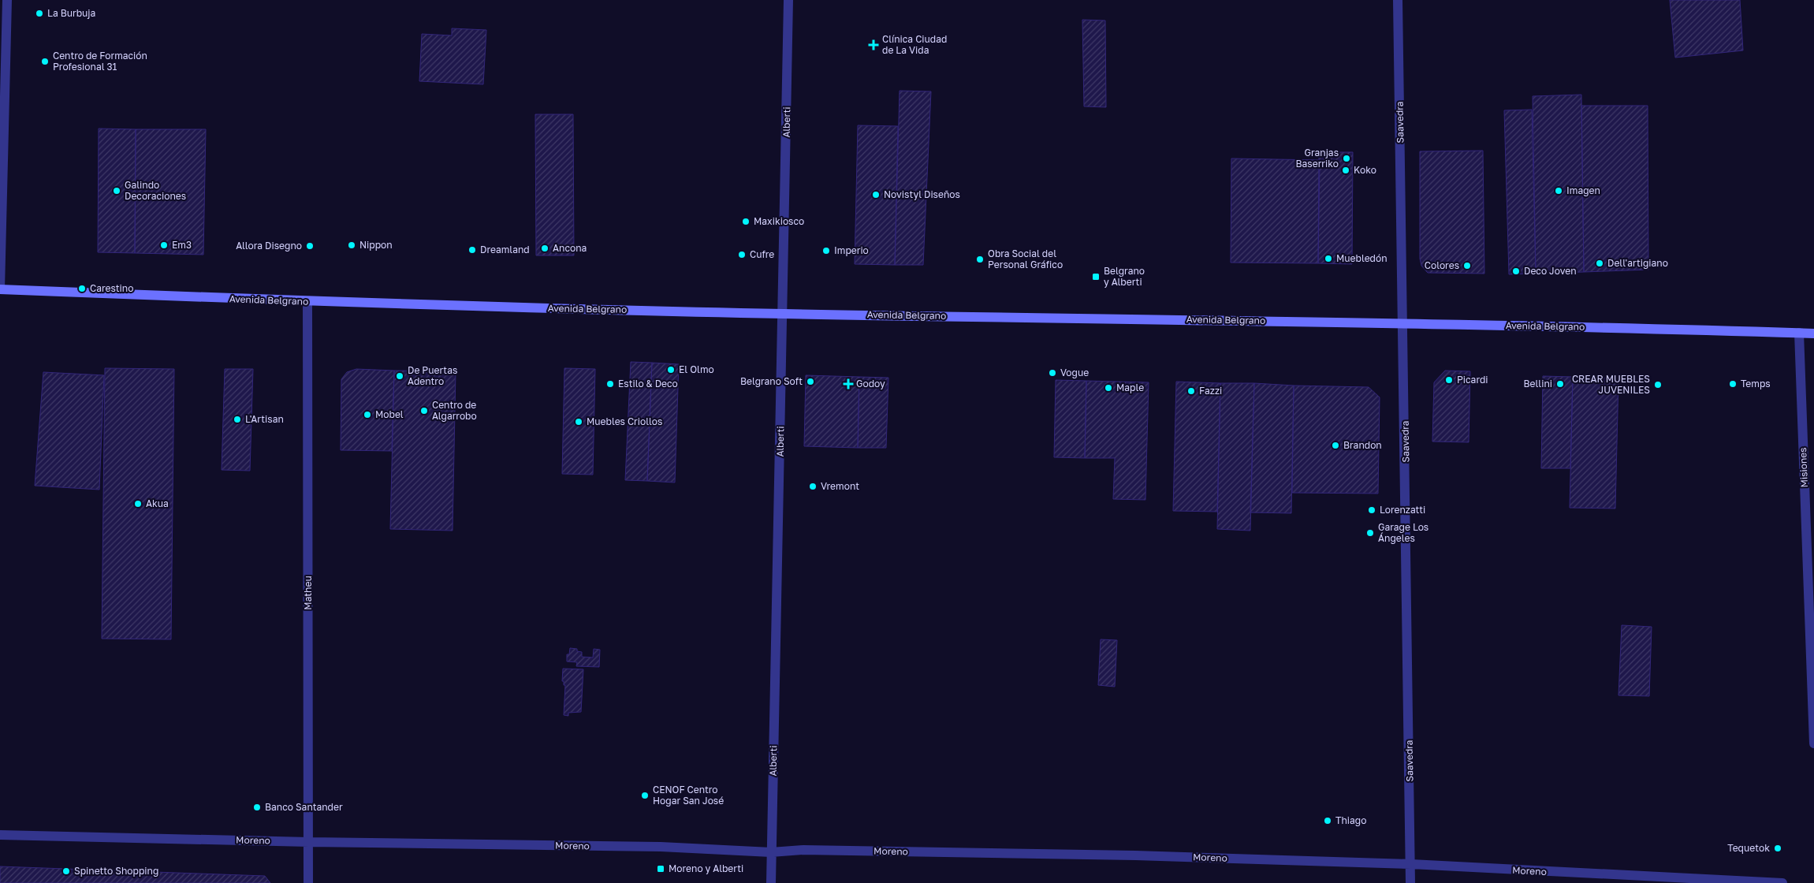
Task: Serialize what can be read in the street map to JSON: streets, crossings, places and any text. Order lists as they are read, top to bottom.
{
  "streets": {
    "main road": ["Avenida Belgrano"],
    "street": [
      "Alberti",
      "Saavedra",
      "Misiones",
      "Matheu",
      "Moreno"
    ]
  },
  "crossings": [
    ["Alberti", "Avenida Belgrano"],
    ["Alberti", "Moreno"],
    ["Saavedra", "Avenida Belgrano"],
    ["Saavedra", "Moreno"],
    ["Avenida Belgrano", "Misiones"],
    ["Avenida Belgrano", "Matheu"],
    ["Matheu", "Moreno"]
  ],
  "places": {
    "other": [
      "La Burbuja",
      "Centro de Formación Profesional 31",
      "Granjas Baserriko",
      "Koko",
      "Galindo Decoraciones",
      "Imagen",
      "Novistyl Diseños",
      "Maxikiosco",
      "Em3",
      "Nippon",
      "Allora Disegno",
      "Ancona",
      "Dreamland",
      "Imperio",
      "Cufre",
      "Muebledón",
      "Obra Social del Personal Gráfico",
      "Dell'artigiano",
      "Colores",
      "Deco Joven",
      "Carestino",
      "El Olmo",
      "Vogue",
      "De Puertas Adentro",
      "Picardi",
      "Belgrano Soft",
      "Estilo & Deco",
      "Bellini",
      "Temps",
      "CREAR MUEBLES JUVENILES",
      "Maple",
      "Fazzi",
      "Centro de Algarrobo",
      "Mobel",
      "L'Artisan",
      "Muebles Criollos",
      "Brandon",
      "Vremont",
      "Akua",
      "Lorenzatti",
      "Garage Los Ángeles",
      "CENOF Centro Hogar San José",
      "Banco Santander",
      "Thiago",
      "Tequetok",
      "Spinetto Shopping"
    ],
    "health": ["Clínica Ciudad de La Vida", "Godoy"],
    "transit": ["Belgrano y Alberti", "Moreno y Alberti"]
  }
}
